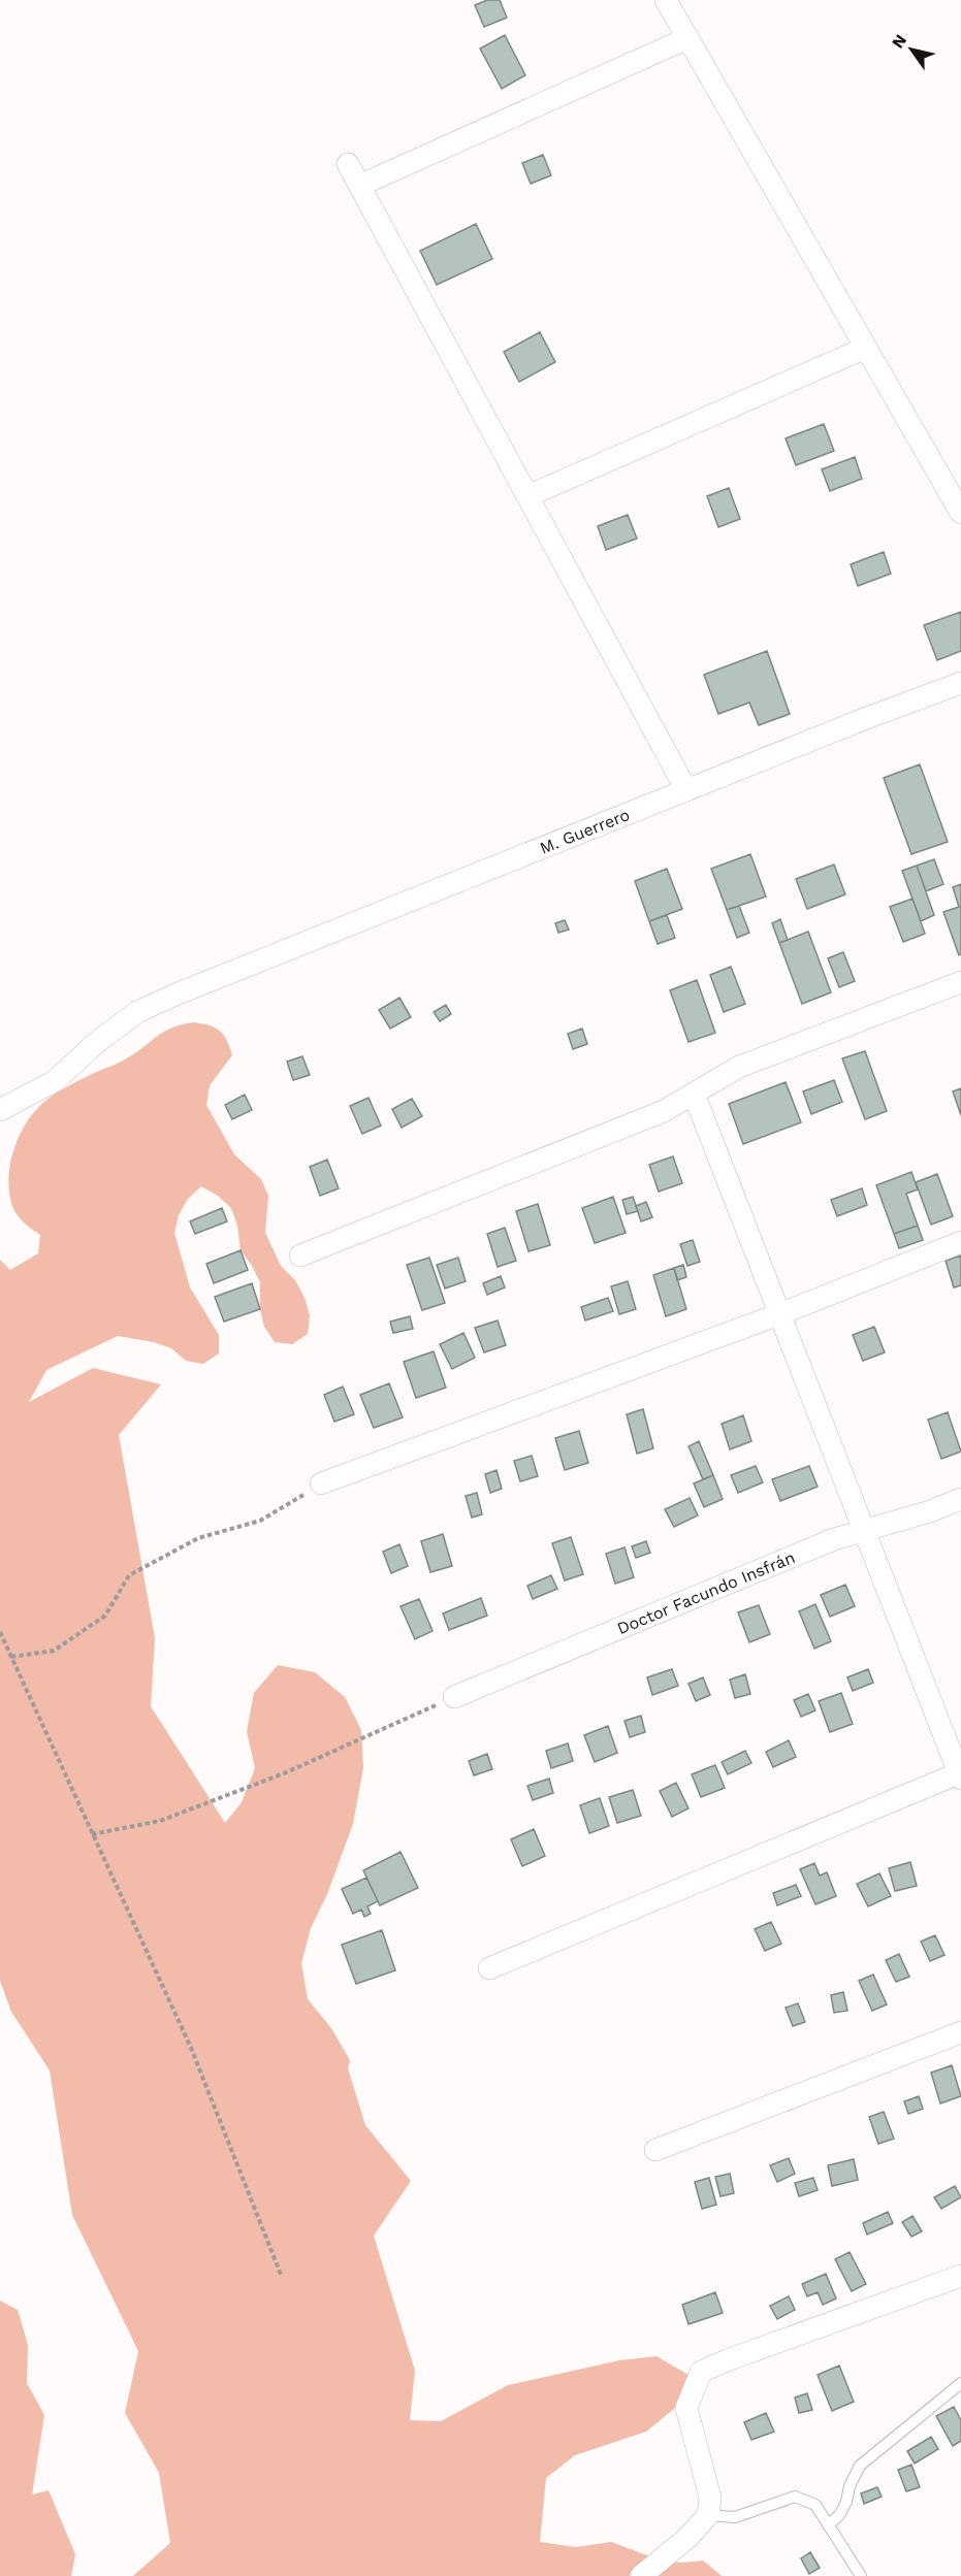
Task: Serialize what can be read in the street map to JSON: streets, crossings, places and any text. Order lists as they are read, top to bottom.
{
  "streets": {
    "street": ["M. Guerrero", "Doctor Facundo Insfrán"]
  },
  "north": "top left"
}
